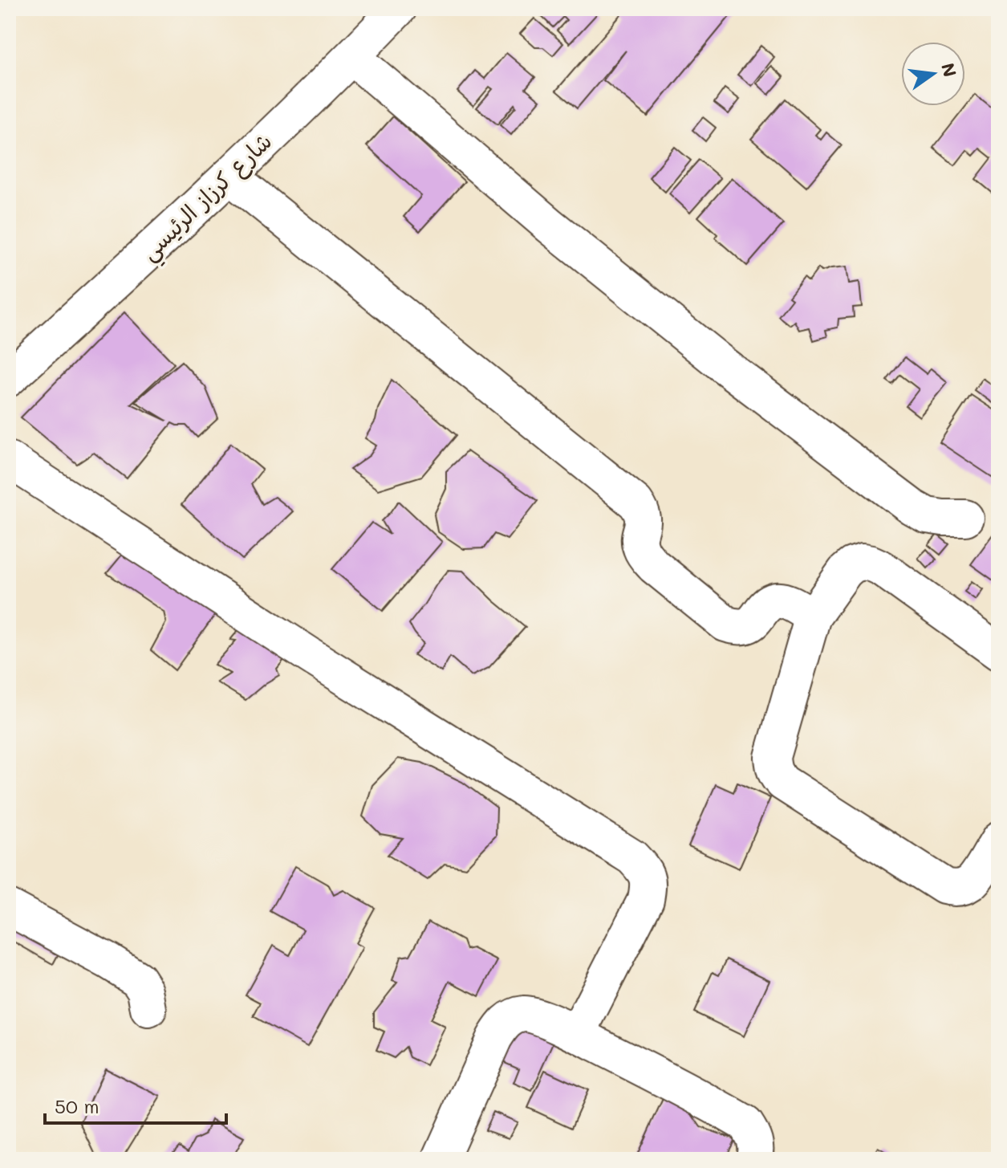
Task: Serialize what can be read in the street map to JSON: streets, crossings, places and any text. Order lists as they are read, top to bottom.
{
  "streets": {
    "street": ["شارع كرزاز الرئيسي"]
  },
  "scale_bar": "50 m",
  "north": "right"
}
